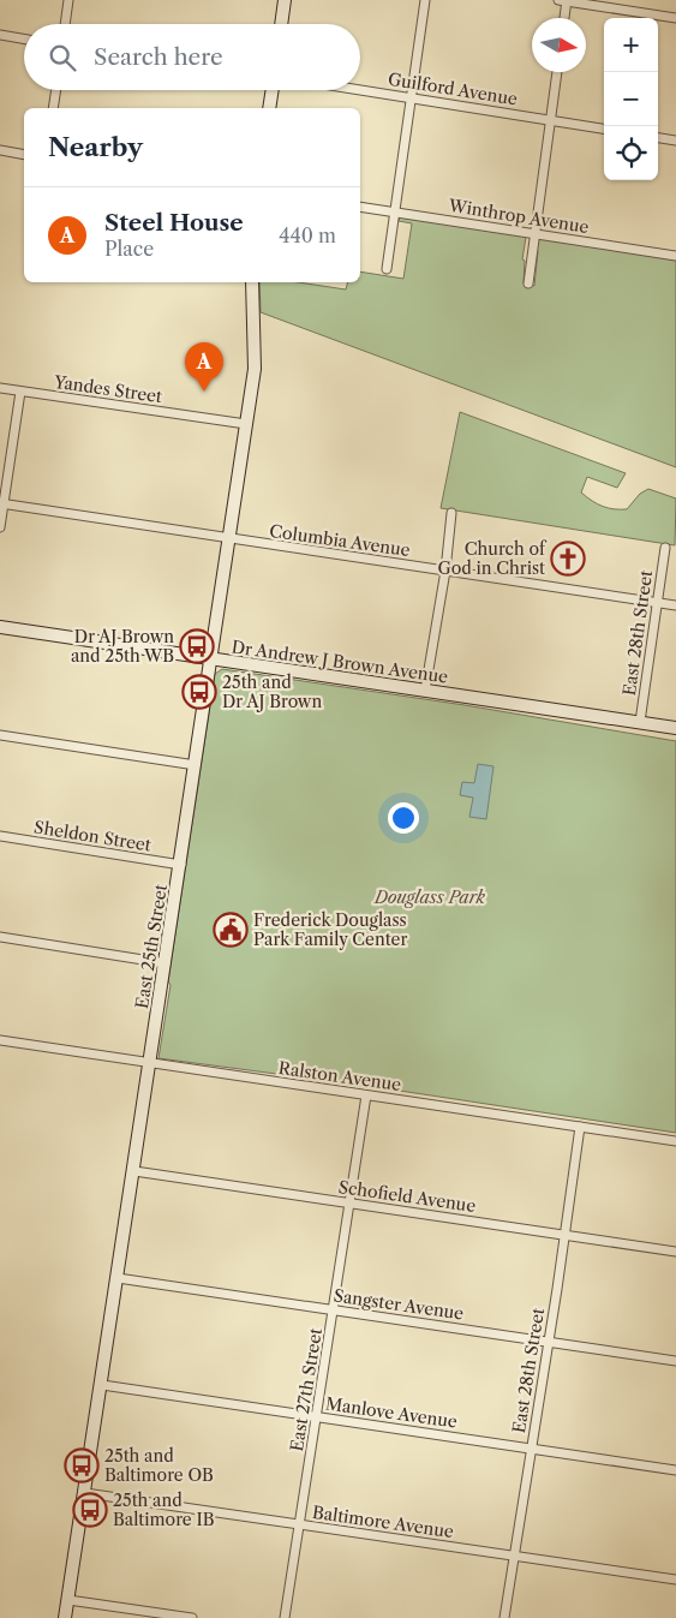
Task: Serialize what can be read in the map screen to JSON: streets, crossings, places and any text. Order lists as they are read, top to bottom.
{
  "streets": {
    "street": [
      "Guilford Avenue",
      "Winthrop Avenue",
      "Yandes Street",
      "Columbia Avenue",
      "East 28th Street",
      "Dr Andrew J Brown Avenue",
      "Sheldon Street",
      "East 25th Street",
      "Ralston Avenue",
      "Schofield Avenue",
      "Sangster Avenue",
      "East 27th Street",
      "Manlove Avenue",
      "Baltimore Avenue"
    ]
  },
  "crossings": [
    ["Yandes Street", "East 25th Street"],
    ["Columbia Avenue", "East 28th Street"],
    ["Columbia Avenue", "East 25th Street"],
    ["East 28th Street", "Dr Andrew J Brown Avenue"],
    ["East 28th Street", "Ralston Avenue"],
    ["East 28th Street", "Schofield Avenue"],
    ["East 28th Street", "Sangster Avenue"],
    ["East 28th Street", "Manlove Avenue"],
    ["East 28th Street", "Baltimore Avenue"],
    ["Dr Andrew J Brown Avenue", "East 25th Street"],
    ["Sheldon Street", "East 25th Street"],
    ["East 25th Street", "Ralston Avenue"],
    ["East 25th Street", "Schofield Avenue"],
    ["East 25th Street", "Sangster Avenue"],
    ["East 25th Street", "Manlove Avenue"],
    ["East 25th Street", "Baltimore Avenue"],
    ["Ralston Avenue", "East 27th Street"],
    ["Schofield Avenue", "East 27th Street"],
    ["Sangster Avenue", "East 27th Street"],
    ["East 27th Street", "Manlove Avenue"],
    ["East 27th Street", "Baltimore Avenue"]
  ],
  "parks": ["Douglass Park"],
  "places": {
    "church": ["Church of God in Christ"],
    "bus stop": [
      "Dr AJ Brown and 25th WB",
      "25th and Dr AJ Brown",
      "25th and Baltimore OB",
      "25th and Baltimore IB"
    ],
    "public building": ["Frederick Douglass Park Family Center"]
  },
  "north": "right",
  "page": {
    "map_buttons": ["+", "−"],
    "search": "Search here",
    "heading": "Nearby",
    "list": [
      {
        "mark": "A",
        "name": "Steel House",
        "note": "Place",
        "value": "440 m"
      }
    ],
    "pins": "A"
  }
}
